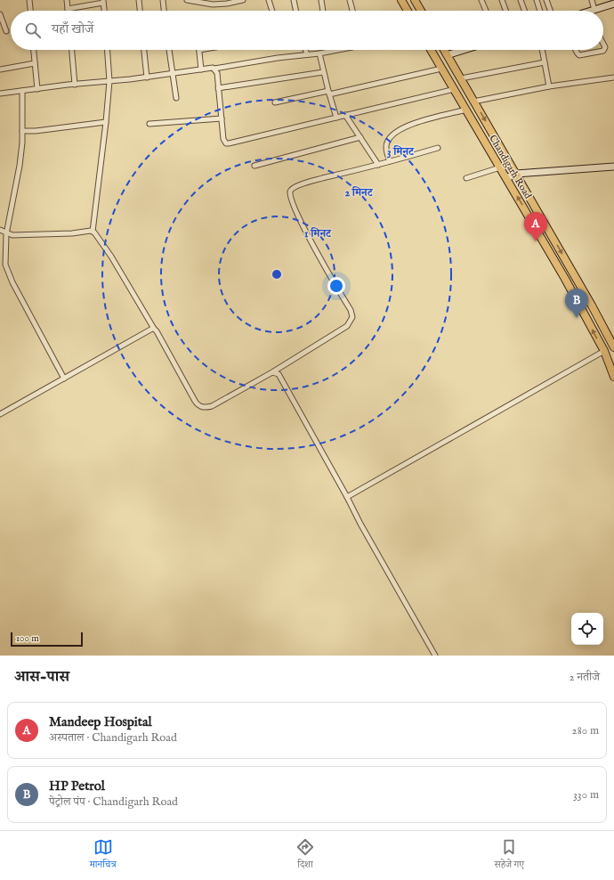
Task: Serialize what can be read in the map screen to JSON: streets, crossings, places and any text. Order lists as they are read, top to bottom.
{
  "streets": {
    "main road": ["Chandigarh Road"]
  },
  "scale_bar": "100 m",
  "page": {
    "search": "यहाँ खोजें",
    "pins": ["A", "B"],
    "scale": "100 m",
    "heading": ["आस-पास", "2 नतीजे"],
    "list": [
      {
        "mark": "A",
        "name": "Mandeep Hospital",
        "note": "अस्पताल · Chandigarh Road",
        "value": "280 m"
      },
      {
        "mark": "B",
        "name": "HP Petrol",
        "note": "पेट्रोल पंप · Chandigarh Road",
        "value": "330 m"
      }
    ],
    "nav": ["मानचित्र", "दिशा", "सहेजे गए"]
  },
  "rings": ["3 मिनट", "2 मिनट", "1 मिनट"]
}
